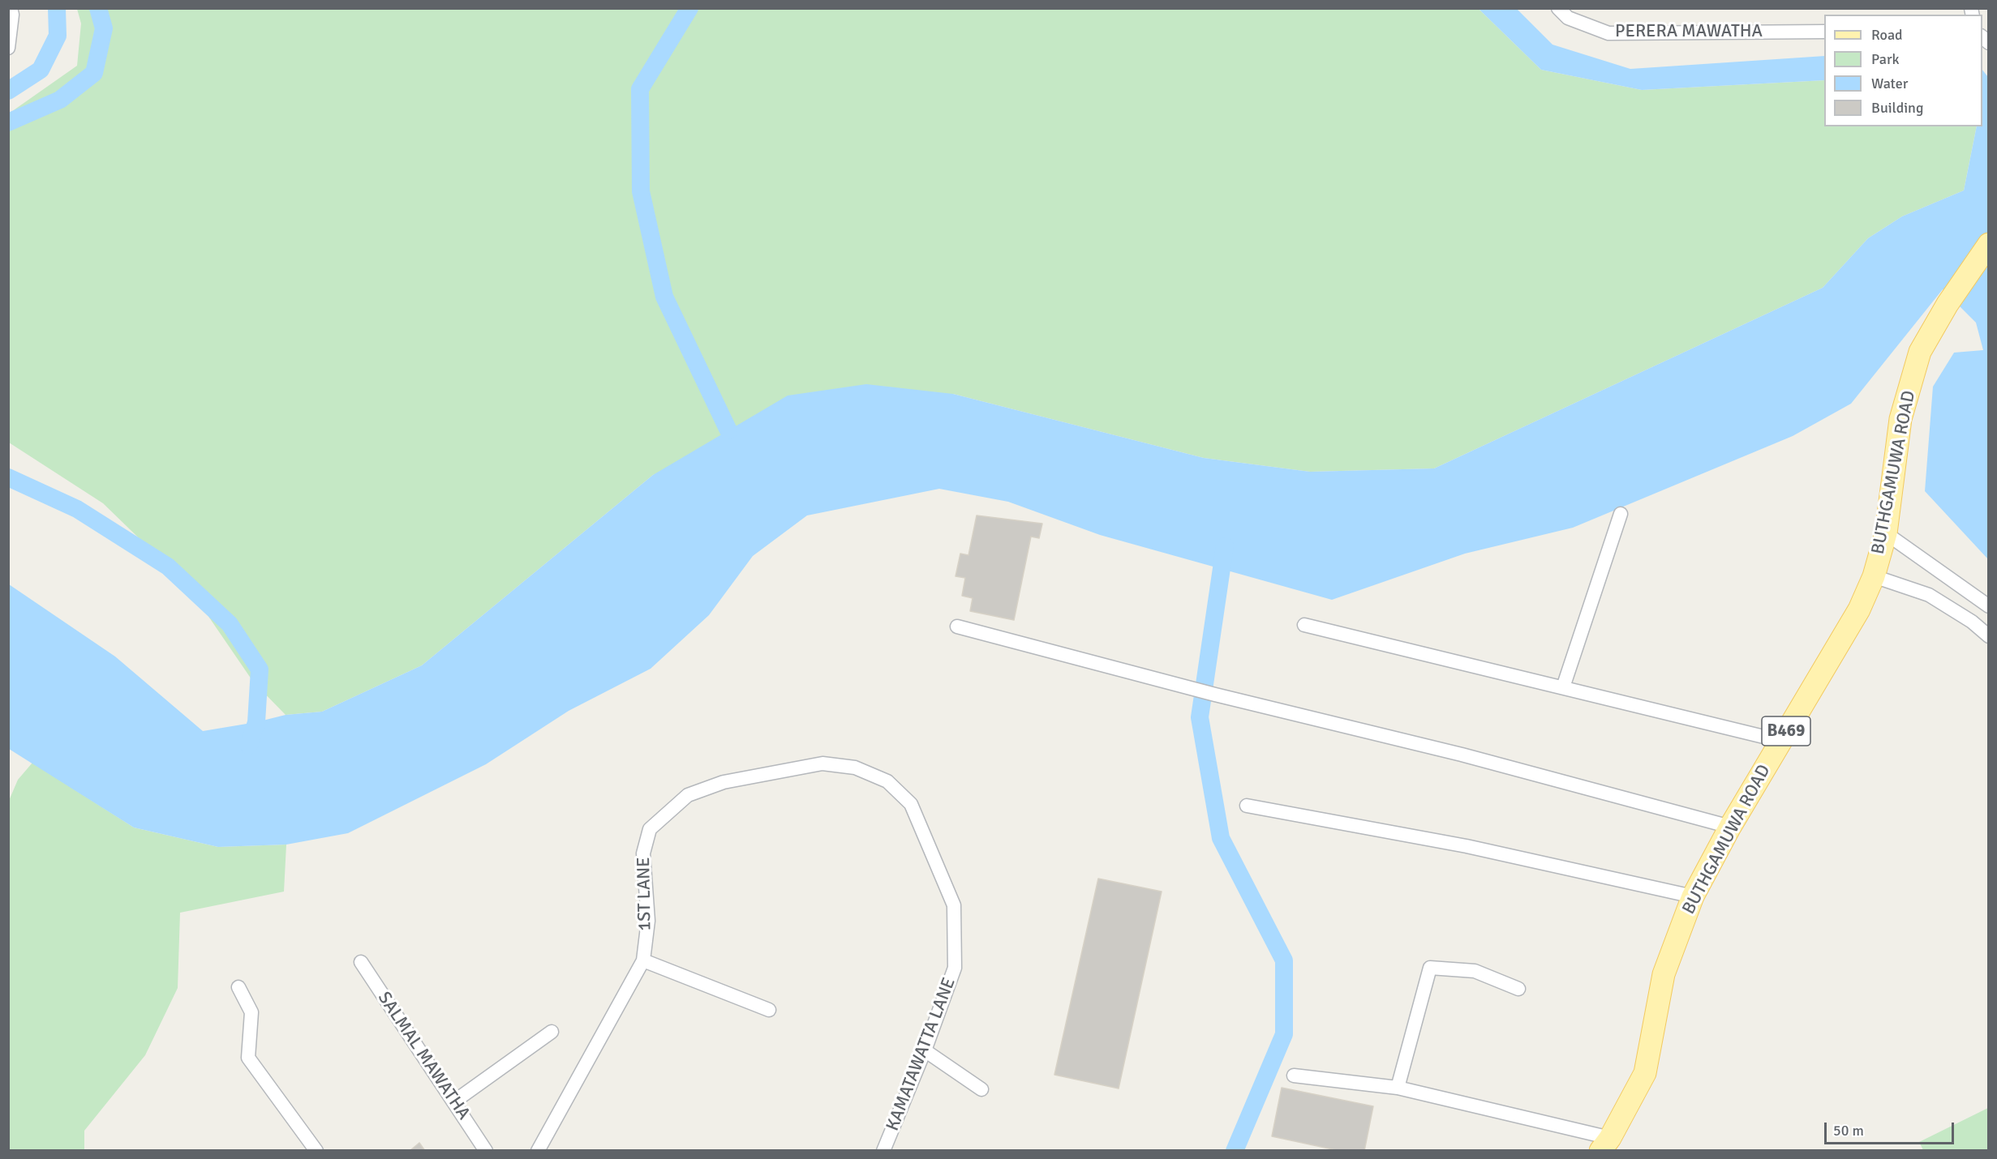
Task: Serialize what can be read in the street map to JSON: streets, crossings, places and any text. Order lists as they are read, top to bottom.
{
  "streets": {
    "main road": ["BUTHGAMUWA ROAD", "B469"],
    "street": [
      "PERERA MAWATHA",
      "1ST LANE",
      "KAMATAWATTA LANE",
      "SALMAL MAWATHA"
    ]
  },
  "crossings": [
    ["1ST LANE", "KAMATAWATTA LANE"]
  ],
  "legend": [
    "Road",
    "Park",
    "Water",
    "Building"
  ],
  "scale_bar": "50 m"
}
